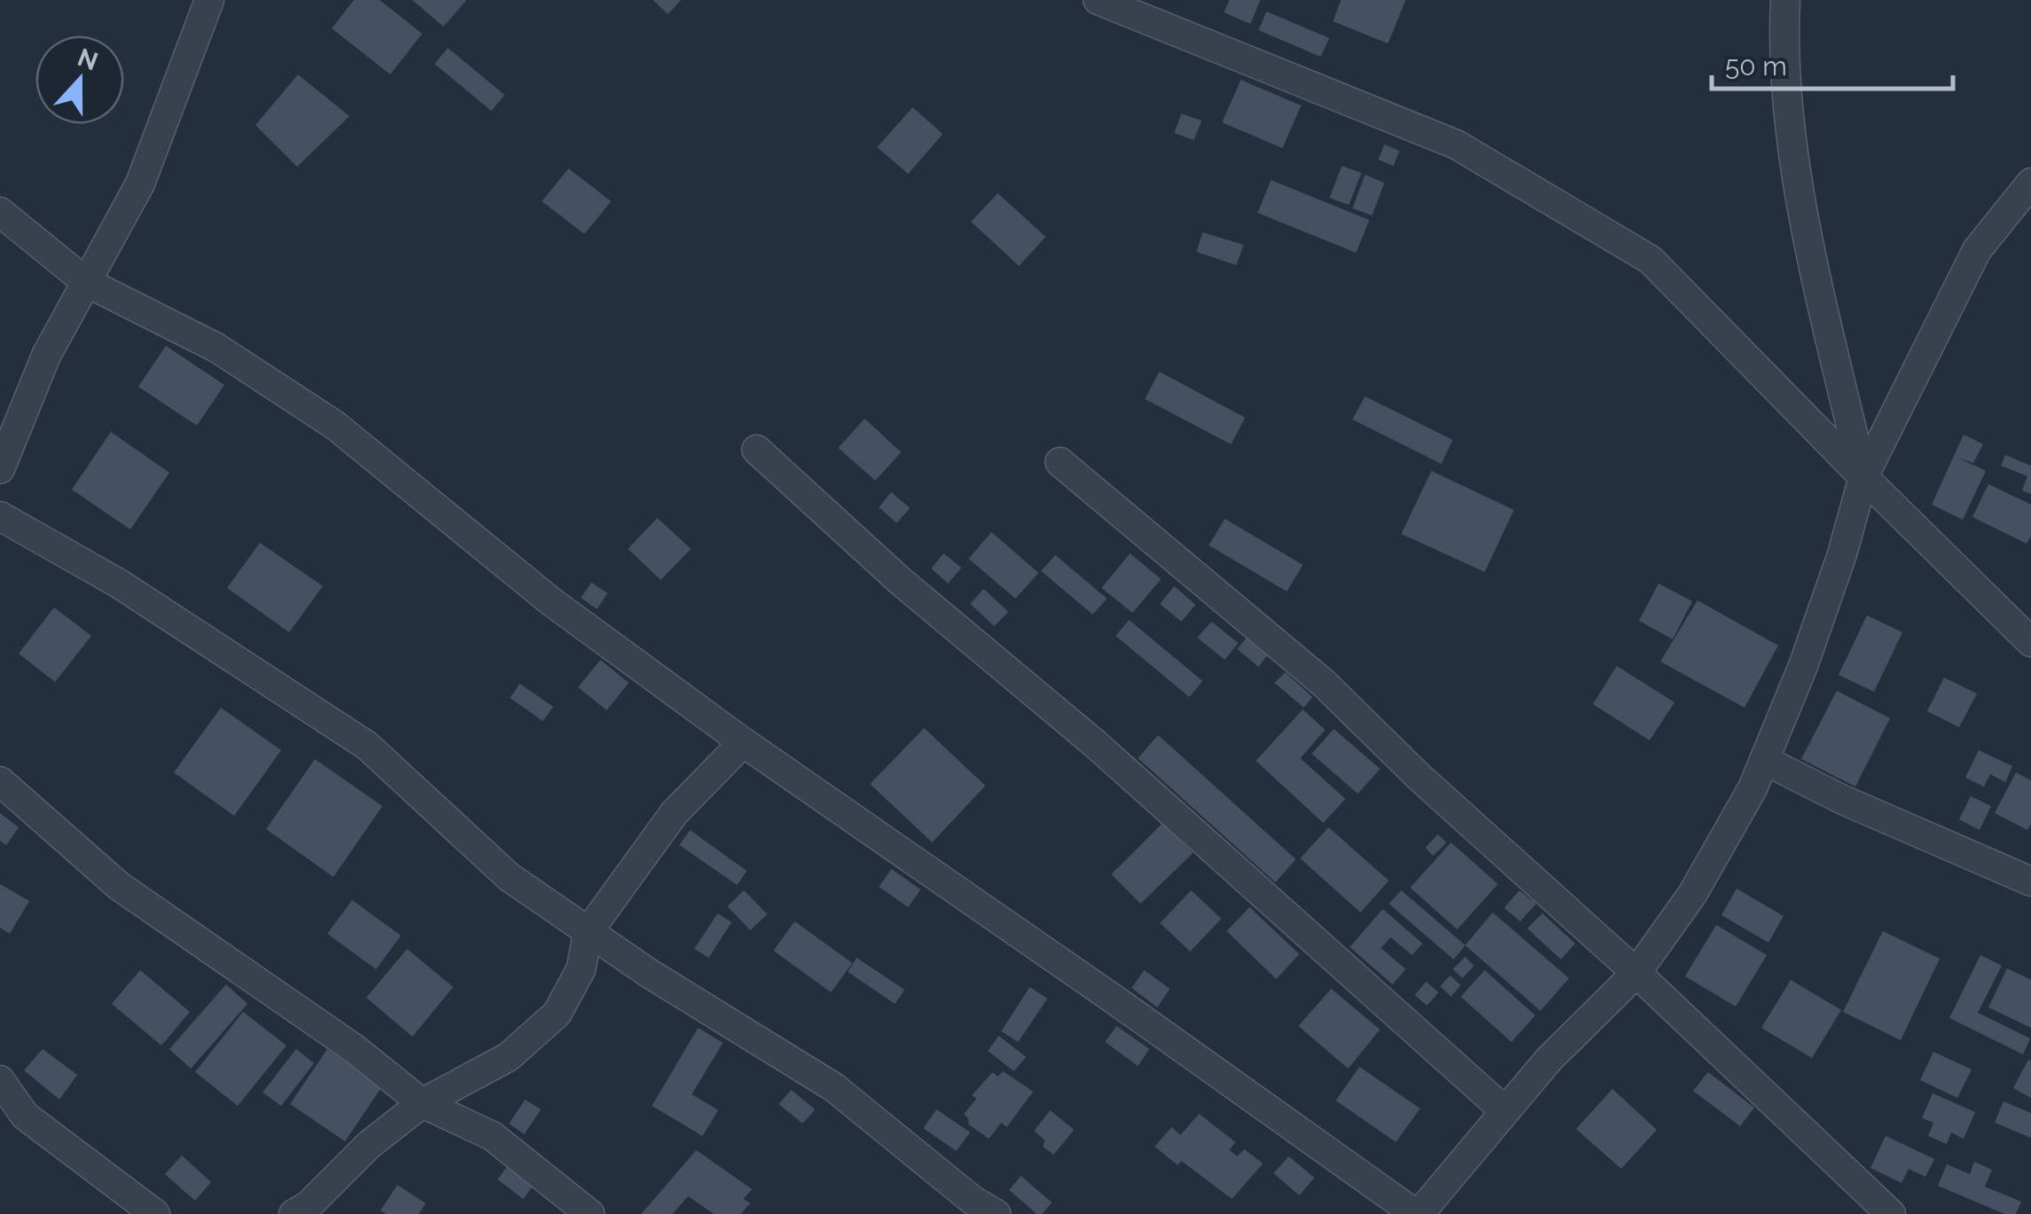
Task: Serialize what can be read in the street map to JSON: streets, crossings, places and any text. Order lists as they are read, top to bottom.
{
  "scale_bar": "50 m",
  "north": "top"
}
